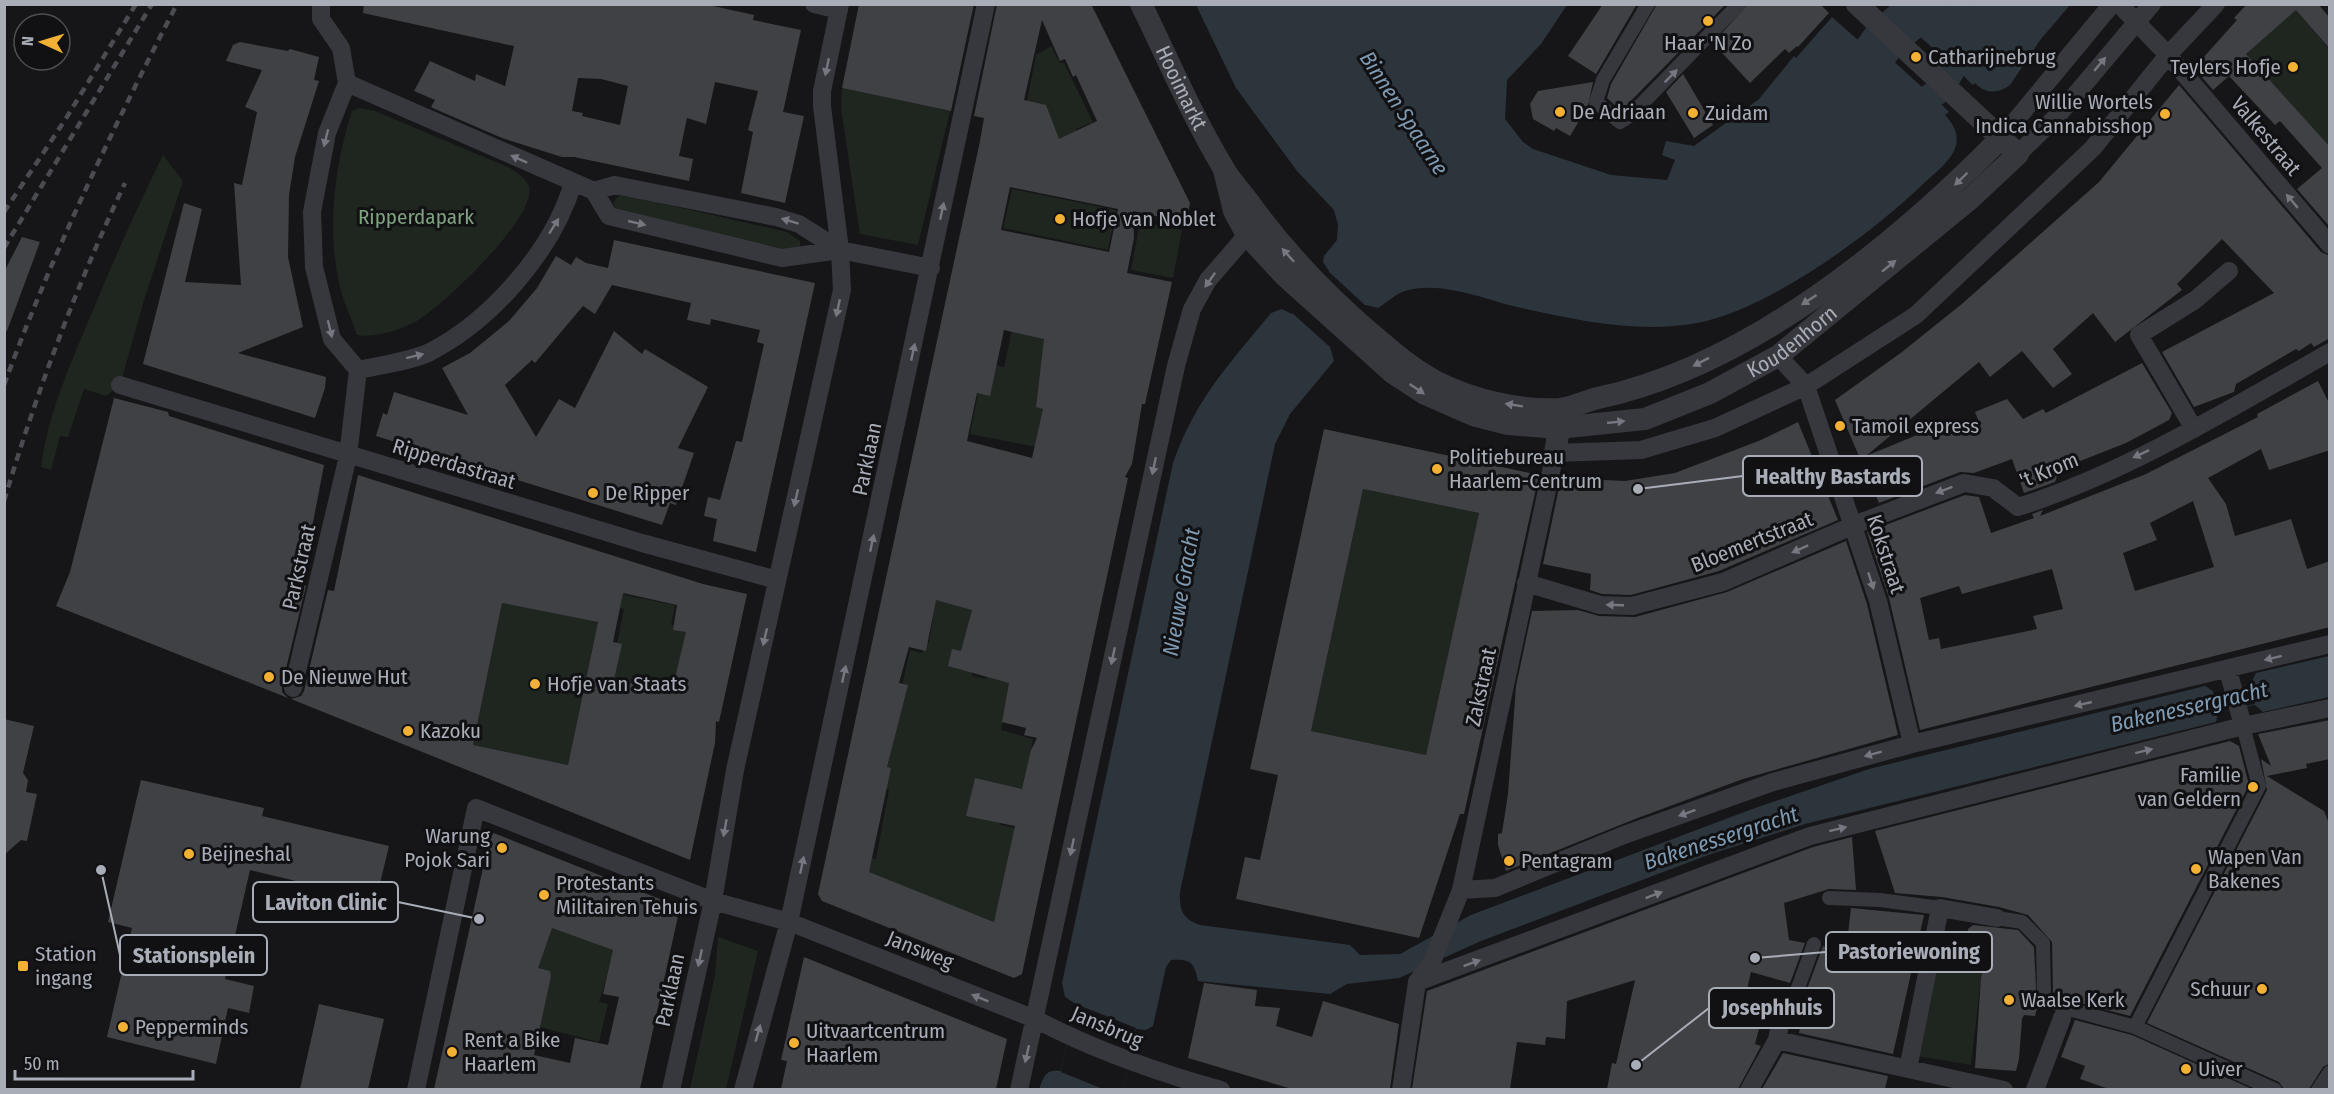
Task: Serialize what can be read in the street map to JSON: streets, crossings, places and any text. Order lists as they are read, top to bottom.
{
  "streets": {
    "street": [
      "Hooimarkt",
      "Valkestraat",
      "Koudenhorn",
      "Parklaan",
      "Ripperdastraat",
      "'t Krom",
      "Bloemertstraat",
      "Kokstraat",
      "Parkstraat",
      "Zakstraat",
      "Jansweg",
      "Jansbrug"
    ]
  },
  "crossings": [
    ["Hooimarkt", "Koudenhorn"],
    ["Valkestraat", "Koudenhorn"],
    ["Koudenhorn", "Kokstraat"],
    ["Koudenhorn", "Zakstraat"],
    ["Parklaan", "Ripperdastraat"],
    ["Parklaan", "Jansweg"],
    ["Ripperdastraat", "Parkstraat"],
    ["'t Krom", "Bloemertstraat"],
    ["'t Krom", "Kokstraat"],
    ["Bloemertstraat", "Kokstraat"],
    ["Bloemertstraat", "Zakstraat"],
    ["Jansweg", "Jansbrug"]
  ],
  "one_way": [
    "Valkestraat",
    "'t Krom",
    "Bloemertstraat",
    "Kokstraat",
    "Jansweg"
  ],
  "water": ["Binnen Spaarne", "Nieuwe Gracht", "Bakenessergracht"],
  "parks": ["Ripperdapark"],
  "places": {
    "other": [
      "Haar 'N Zo",
      "Catharijnebrug",
      "Teylers Hofje",
      "De Adriaan",
      "Zuidam",
      "Willie Wortels Indica Cannabisshop",
      "Hofje van Noblet",
      "Tamoil express",
      "Politiebureau Haarlem-Centrum",
      "Healthy Bastards",
      "De Ripper",
      "De Nieuwe Hut",
      "Hofje van Staats",
      "Kazoku",
      "Familie van Geldern",
      "Warung Pojok Sari",
      "Beijneshal",
      "Pentagram",
      "Wapen Van Bakenes",
      "Stationsplein",
      "Protestants Militairen Tehuis",
      "Laviton Clinic",
      "Pastoriewoning",
      "Schuur",
      "Waalse Kerk",
      "Pepperminds",
      "Uitvaartcentrum Haarlem",
      "Rent a Bike Haarlem",
      "Josephhuis",
      "Uiver"
    ],
    "transit": ["Station ingang"]
  },
  "scale_bar": "50 m",
  "north": "left"
}
